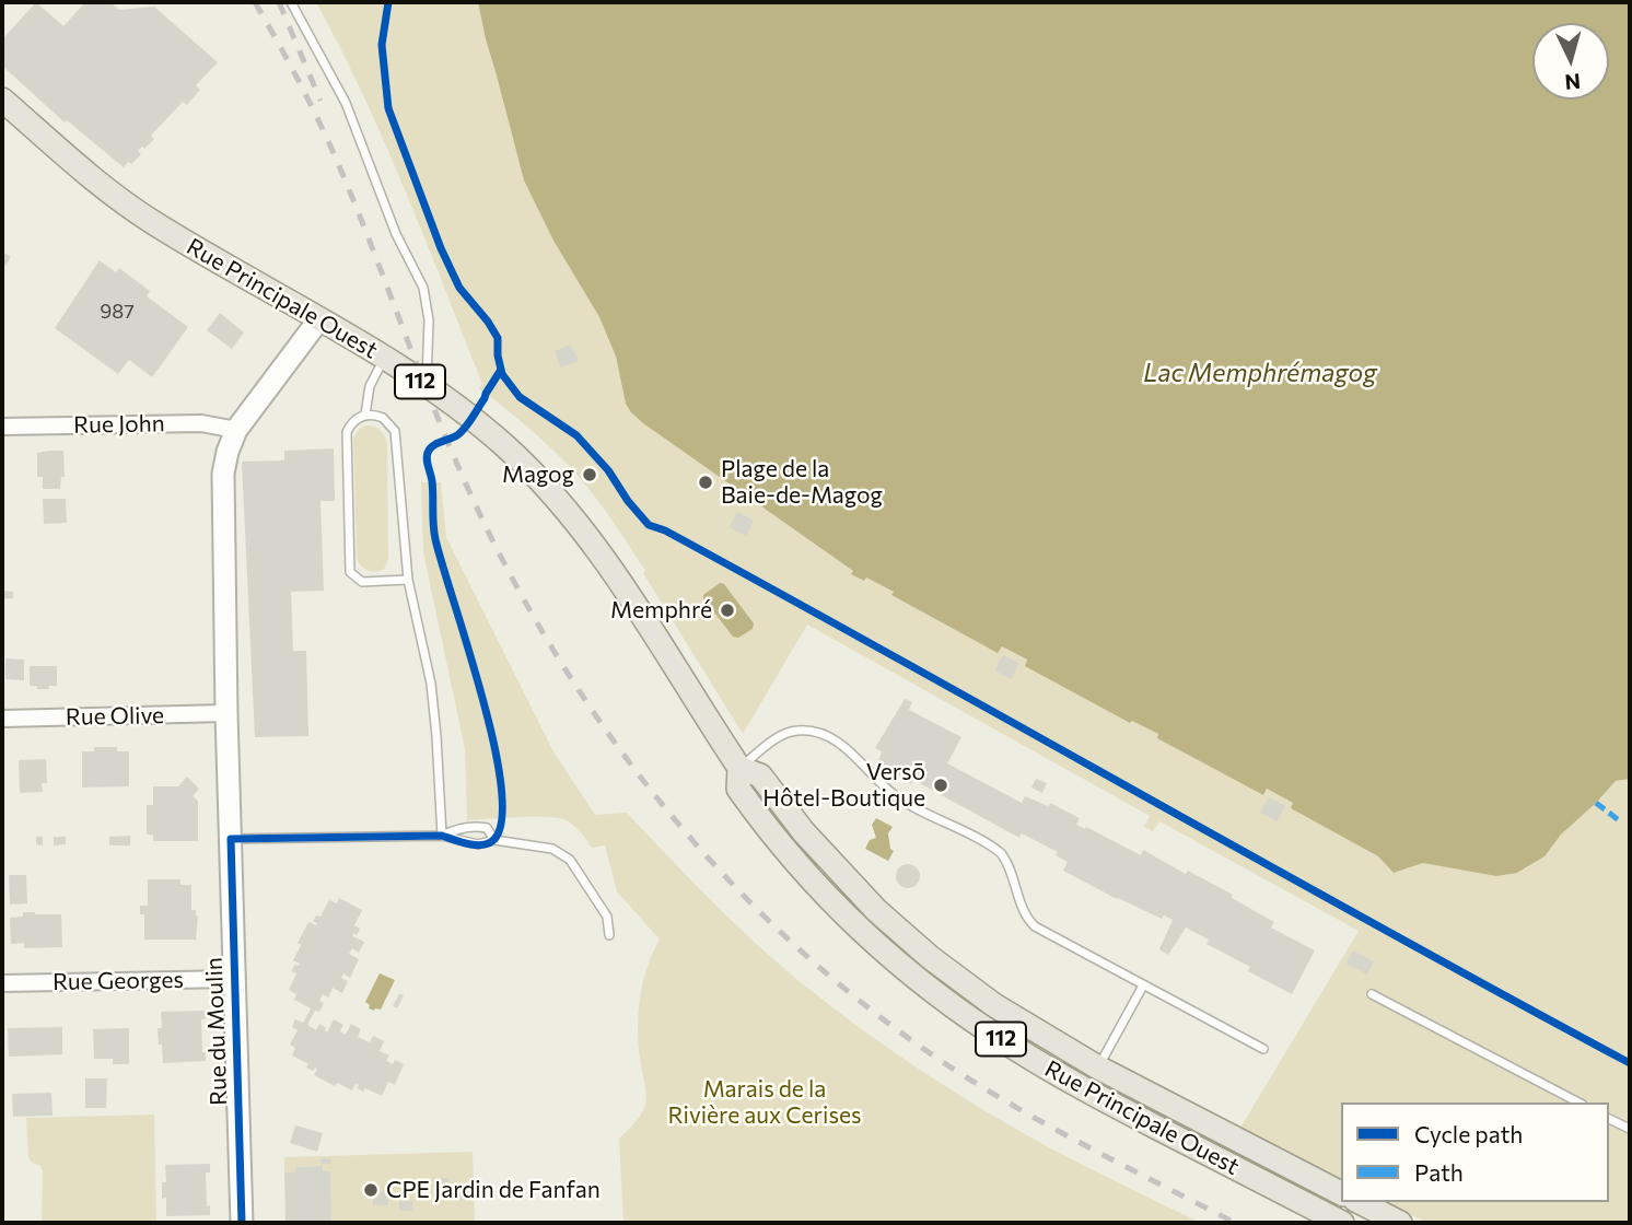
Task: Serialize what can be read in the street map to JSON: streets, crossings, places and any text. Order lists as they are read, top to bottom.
{
  "streets": {
    "main road": ["Rue Principale Ouest", "112"],
    "street": [
      "Rue John",
      "Rue Olive",
      "Rue Georges",
      "Rue du Moulin"
    ]
  },
  "crossings": [
    ["Rue Principale Ouest", "Rue du Moulin"],
    ["Rue John", "Rue du Moulin"],
    ["Rue Olive", "Rue du Moulin"],
    ["Rue Georges", "Rue du Moulin"]
  ],
  "water": ["Lac Memphrémagog"],
  "parks": ["Marais de la Rivière aux Cerises"],
  "places": [
    "Magog",
    "Plage de la Baie-de-Magog",
    "Memphré",
    "Versō Hôtel-Boutique",
    "CPE Jardin de Fanfan"
  ],
  "house_numbers": ["987"],
  "legend": ["Cycle path", "Path"],
  "north": "bottom"
}
